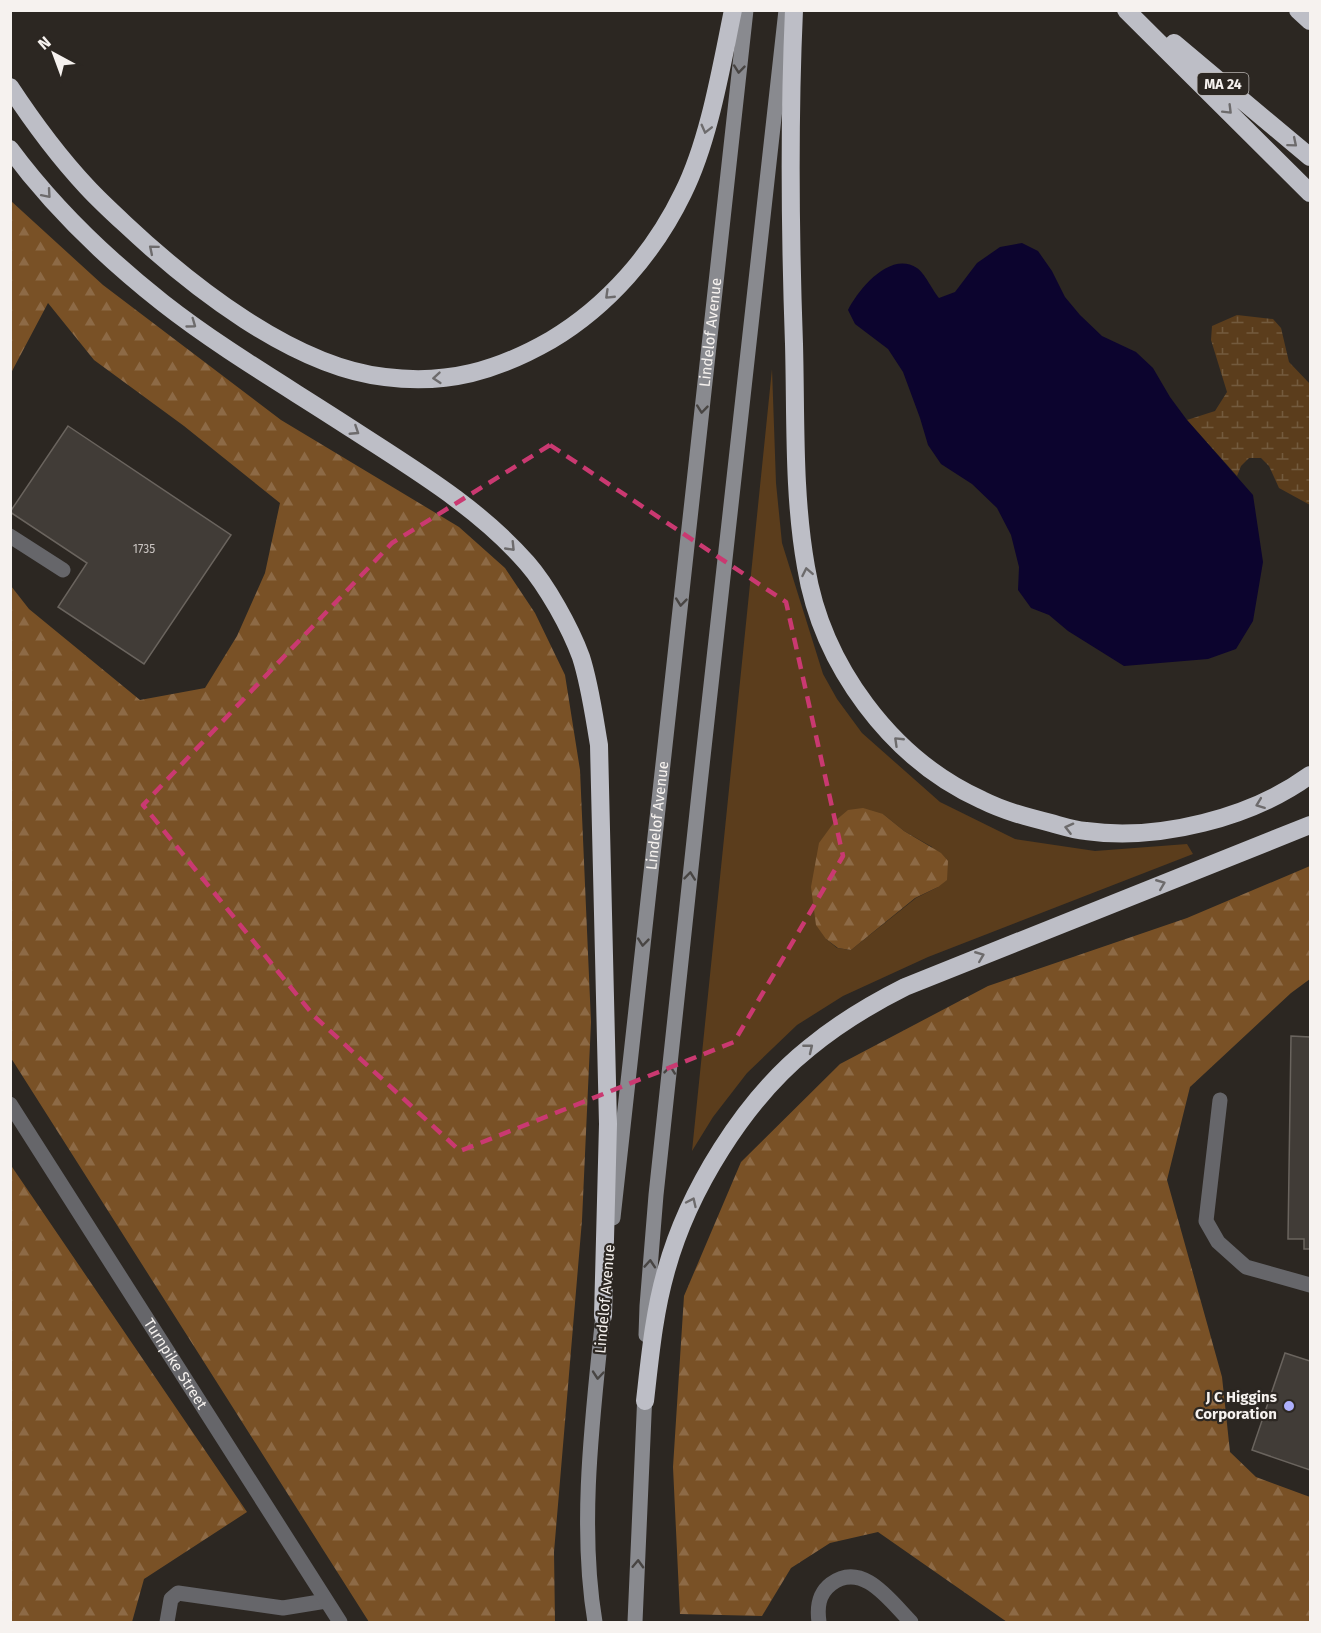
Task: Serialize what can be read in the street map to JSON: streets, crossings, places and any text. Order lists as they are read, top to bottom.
{
  "streets": {
    "highway": ["MA 24"],
    "main road": ["Lindelof Avenue"],
    "street": ["Turnpike Street"]
  },
  "places": ["J C Higgins Corporation"],
  "house_numbers": ["1735"],
  "north": "top left"
}
